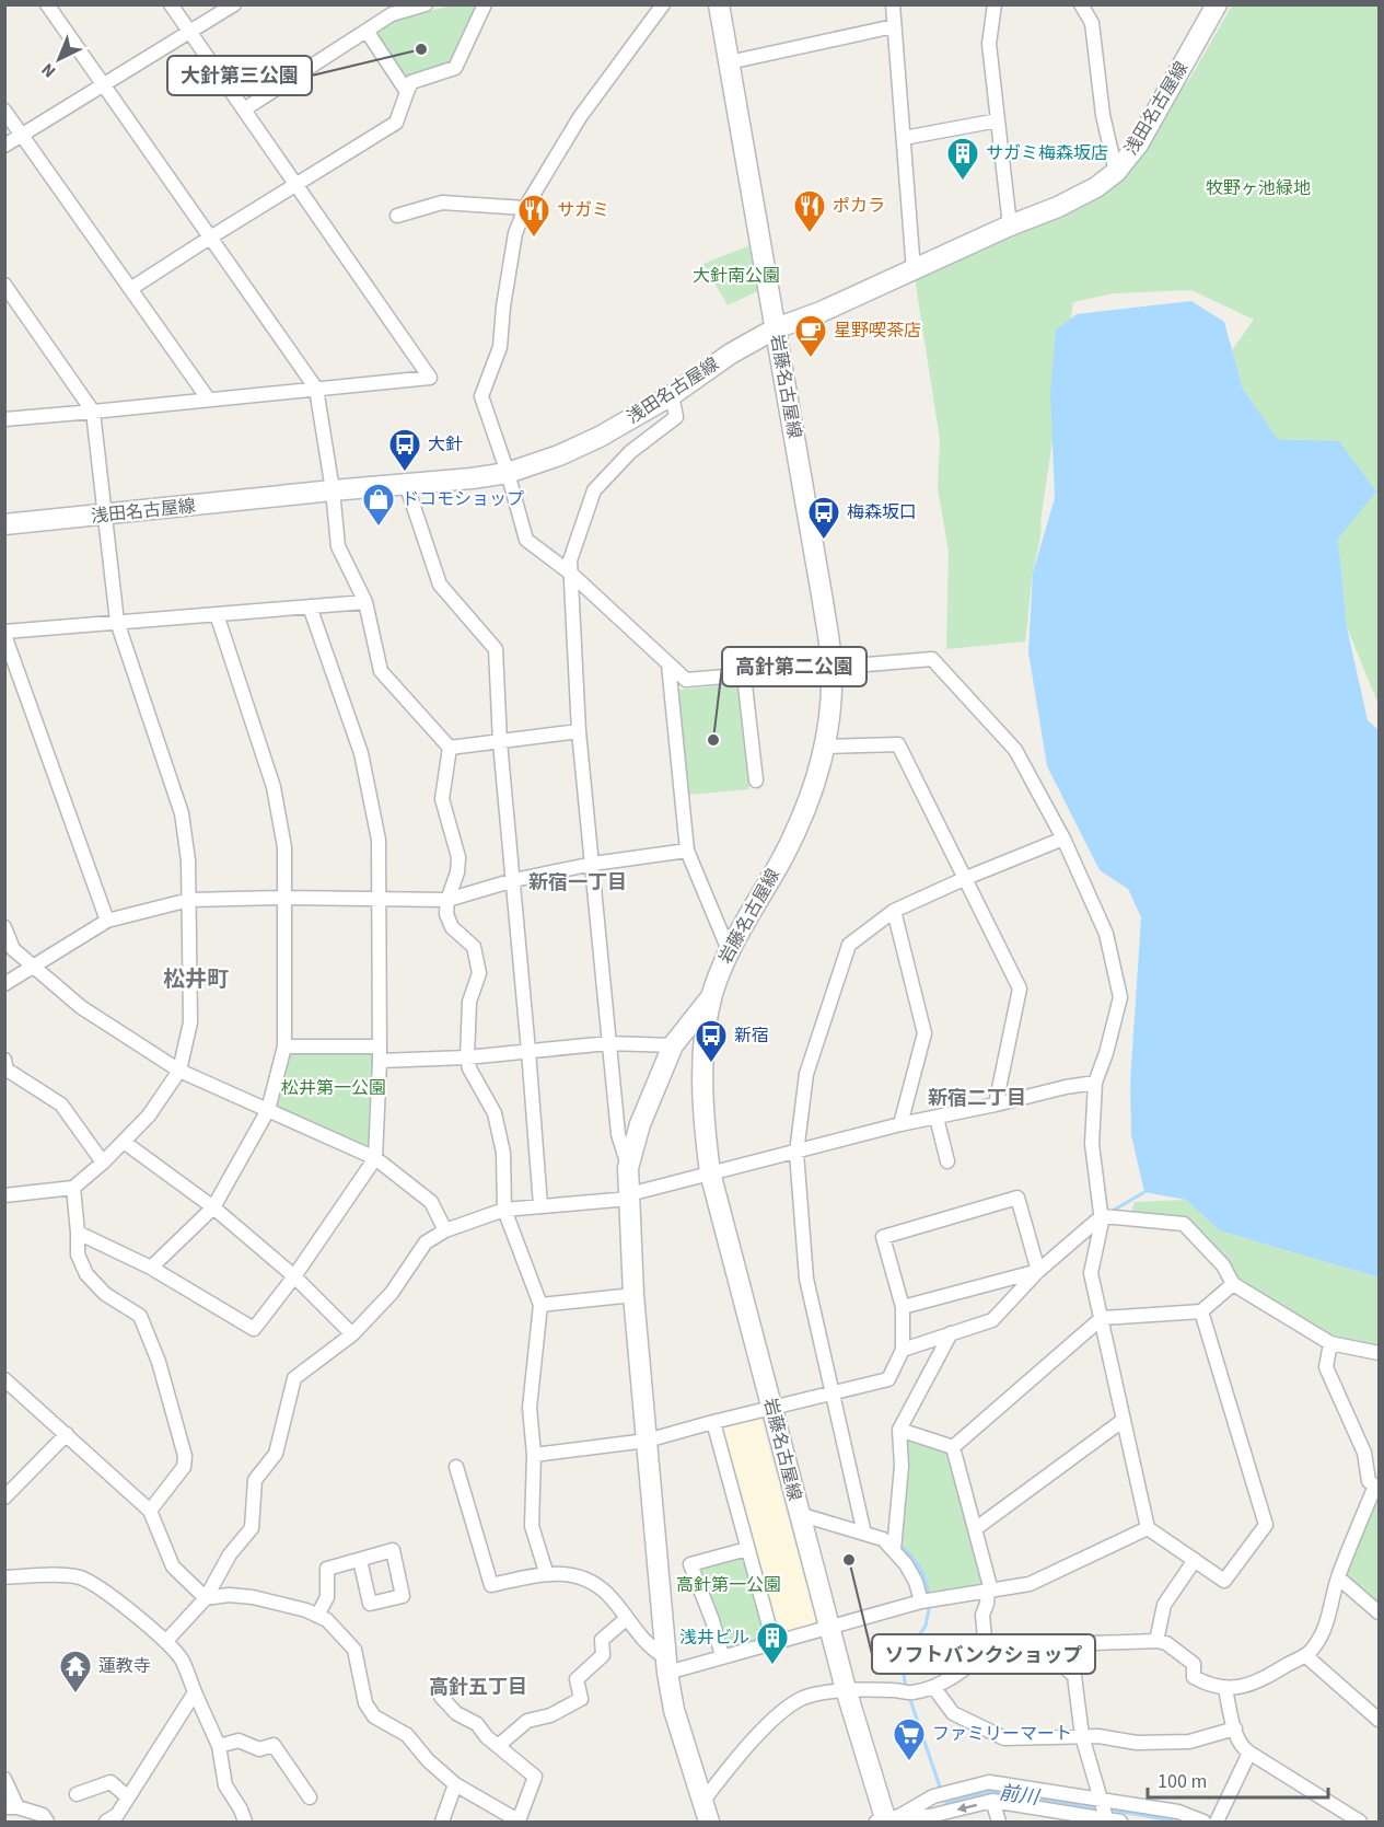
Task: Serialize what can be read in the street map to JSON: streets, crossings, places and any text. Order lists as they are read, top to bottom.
{
  "streets": {
    "main road": ["浅田名古屋線", "岩藤名古屋線"]
  },
  "crossings": [
    ["浅田名古屋線", "岩藤名古屋線"]
  ],
  "districts": [
    "新宿一丁目",
    "松井町",
    "新宿二丁目",
    "高針五丁目"
  ],
  "water": ["前川"],
  "parks": [
    "牧野ヶ池緑地",
    "大針南公園",
    "松井第一公園",
    "高針第一公園"
  ],
  "places": {
    "other": ["大針第三公園", "高針第二公園", "ソフトバンクショップ"],
    "building": ["サガミ梅森坂店", "浅井ビル"],
    "restaurant": ["ポカラ", "サガミ"],
    "cafe": ["星野喫茶店"],
    "bus stop": ["大針", "梅森坂口", "新宿"],
    "shop": ["ドコモショップ"],
    "temple": ["蓮教寺"],
    "supermarket": ["ファミリーマート"]
  },
  "scale_bar": "100 m",
  "north": "bottom left"
}
